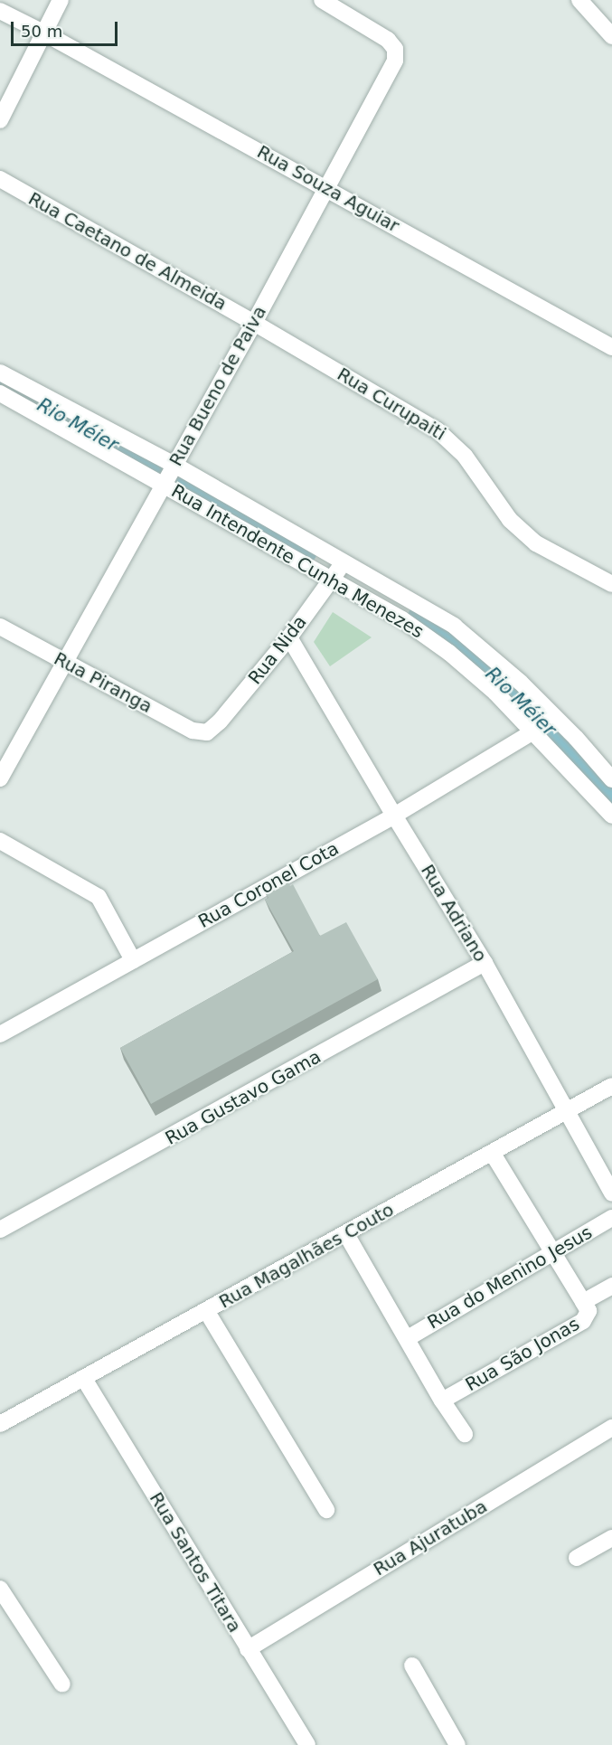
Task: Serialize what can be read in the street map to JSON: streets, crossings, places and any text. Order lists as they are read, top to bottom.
{
  "streets": {
    "street": [
      "Rua Souza Aguiar",
      "Rua Caetano de Almeida",
      "Rua Bueno de Paiva",
      "Rua Curupaiti",
      "Rua Intendente Cunha Menezes",
      "Rua Nida",
      "Rua Piranga",
      "Rua Coronel Cota",
      "Rua Adriano",
      "Rua Gustavo Gama",
      "Rua Magalhães Couto",
      "Rua do Menino Jesus",
      "Rua São Jonas",
      "Rua Ajuratuba",
      "Rua Santos Titara"
    ]
  },
  "crossings": [
    ["Rua Souza Aguiar", "Rua Bueno de Paiva"],
    ["Rua Caetano de Almeida", "Rua Bueno de Paiva"],
    ["Rua Caetano de Almeida", "Rua Curupaiti"],
    ["Rua Bueno de Paiva", "Rua Curupaiti"],
    ["Rua Bueno de Paiva", "Rua Intendente Cunha Menezes"],
    ["Rua Bueno de Paiva", "Rua Piranga"],
    ["Rua Intendente Cunha Menezes", "Rua Nida"],
    ["Rua Intendente Cunha Menezes", "Rua Coronel Cota"],
    ["Rua Nida", "Rua Piranga"],
    ["Rua Nida", "Rua Adriano"],
    ["Rua Coronel Cota", "Rua Adriano"],
    ["Rua Adriano", "Rua Gustavo Gama"],
    ["Rua Adriano", "Rua Magalhães Couto"],
    ["Rua Magalhães Couto", "Rua Santos Titara"],
    ["Rua Ajuratuba", "Rua Santos Titara"]
  ],
  "water": ["Rio Méier"],
  "scale_bar": "50 m"
}
